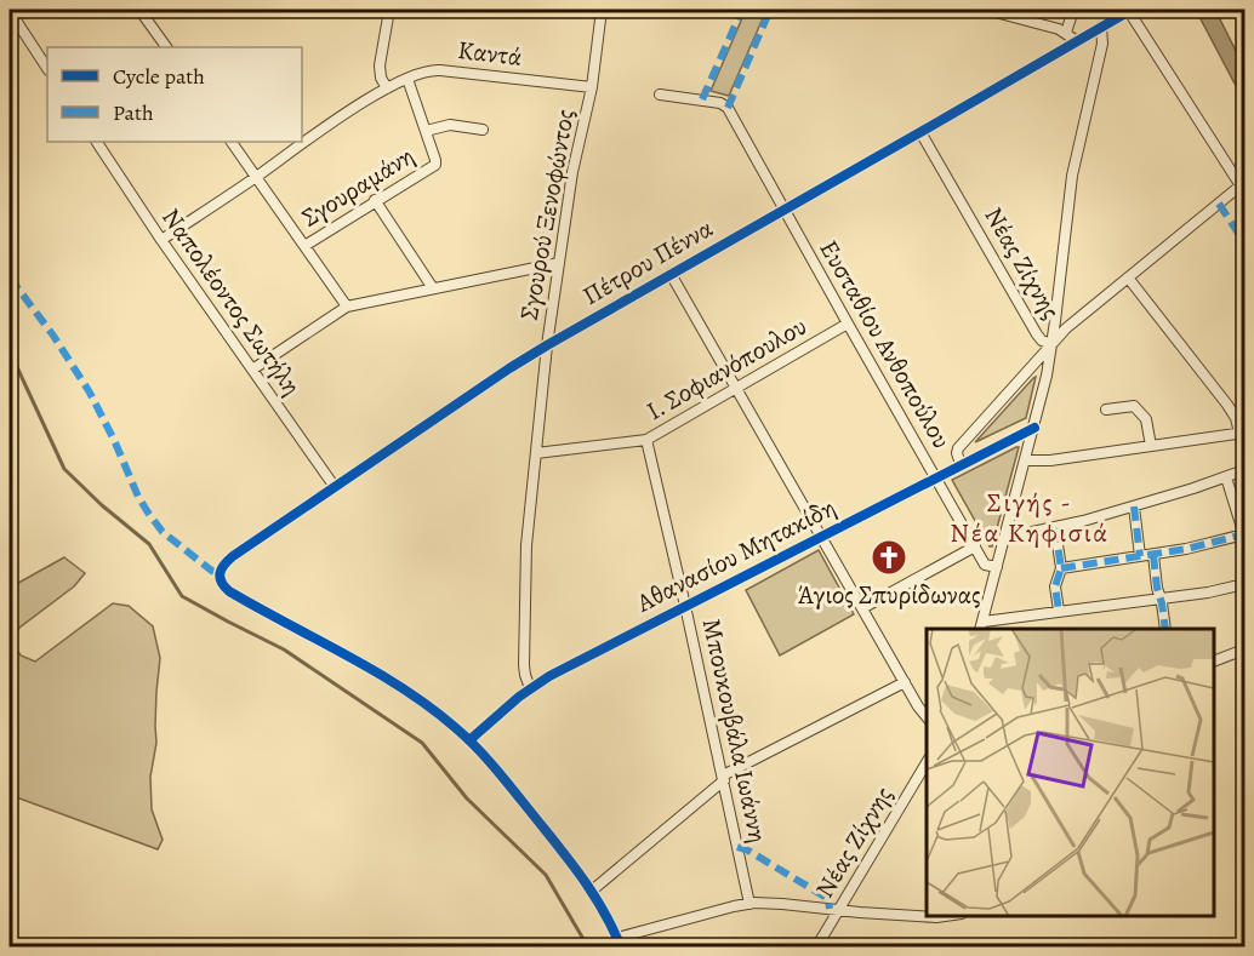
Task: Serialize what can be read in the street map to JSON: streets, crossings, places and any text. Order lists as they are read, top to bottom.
{
  "streets": {
    "street": [
      "Καντά",
      "Σγουραμάνη",
      "Σγουρού Ξενοφώντος",
      "Πέτρου Πέννα",
      "Νέας Ζίχνης",
      "Ναπολέοντος Σωτήλη",
      "Ευσταθίου Ανθοπούλου",
      "Ι. Σοφιανόπουλου",
      "Αθανασίου Μητακίδη",
      "Μπουκουβάλα Ιωάννη"
    ]
  },
  "crossings": [
    ["Καντά", "Σγουρού Ξενοφώντος"],
    ["Καντά", "Ναπολέοντος Σωτήλη"],
    ["Σγουρού Ξενοφώντος", "Πέτρου Πέννα"],
    ["Σγουρού Ξενοφώντος", "Ι. Σοφιανόπουλου"],
    ["Σγουρού Ξενοφώντος", "Αθανασίου Μητακίδη"],
    ["Πέτρου Πέννα", "Νέας Ζίχνης"],
    ["Πέτρου Πέννα", "Ναπολέοντος Σωτήλη"],
    ["Πέτρου Πέννα", "Ευσταθίου Ανθοπούλου"],
    ["Πέτρου Πέννα", "Αθανασίου Μητακίδη"],
    ["Νέας Ζίχνης", "Ευσταθίου Ανθοπούλου"],
    ["Νέας Ζίχνης", "Αθανασίου Μητακίδη"],
    ["Ευσταθίου Ανθοπούλου", "Ι. Σοφιανόπουλου"],
    ["Ευσταθίου Ανθοπούλου", "Αθανασίου Μητακίδη"],
    ["Ι. Σοφιανόπουλου", "Μπουκουβάλα Ιωάννη"],
    ["Αθανασίου Μητακίδη", "Μπουκουβάλα Ιωάννη"]
  ],
  "districts": ["Σιγής - Νέα Κηφισιά"],
  "places": {
    "church": ["Άγιος Σπυρίδωνας"]
  },
  "legend": ["Cycle path", "Path"]
}
